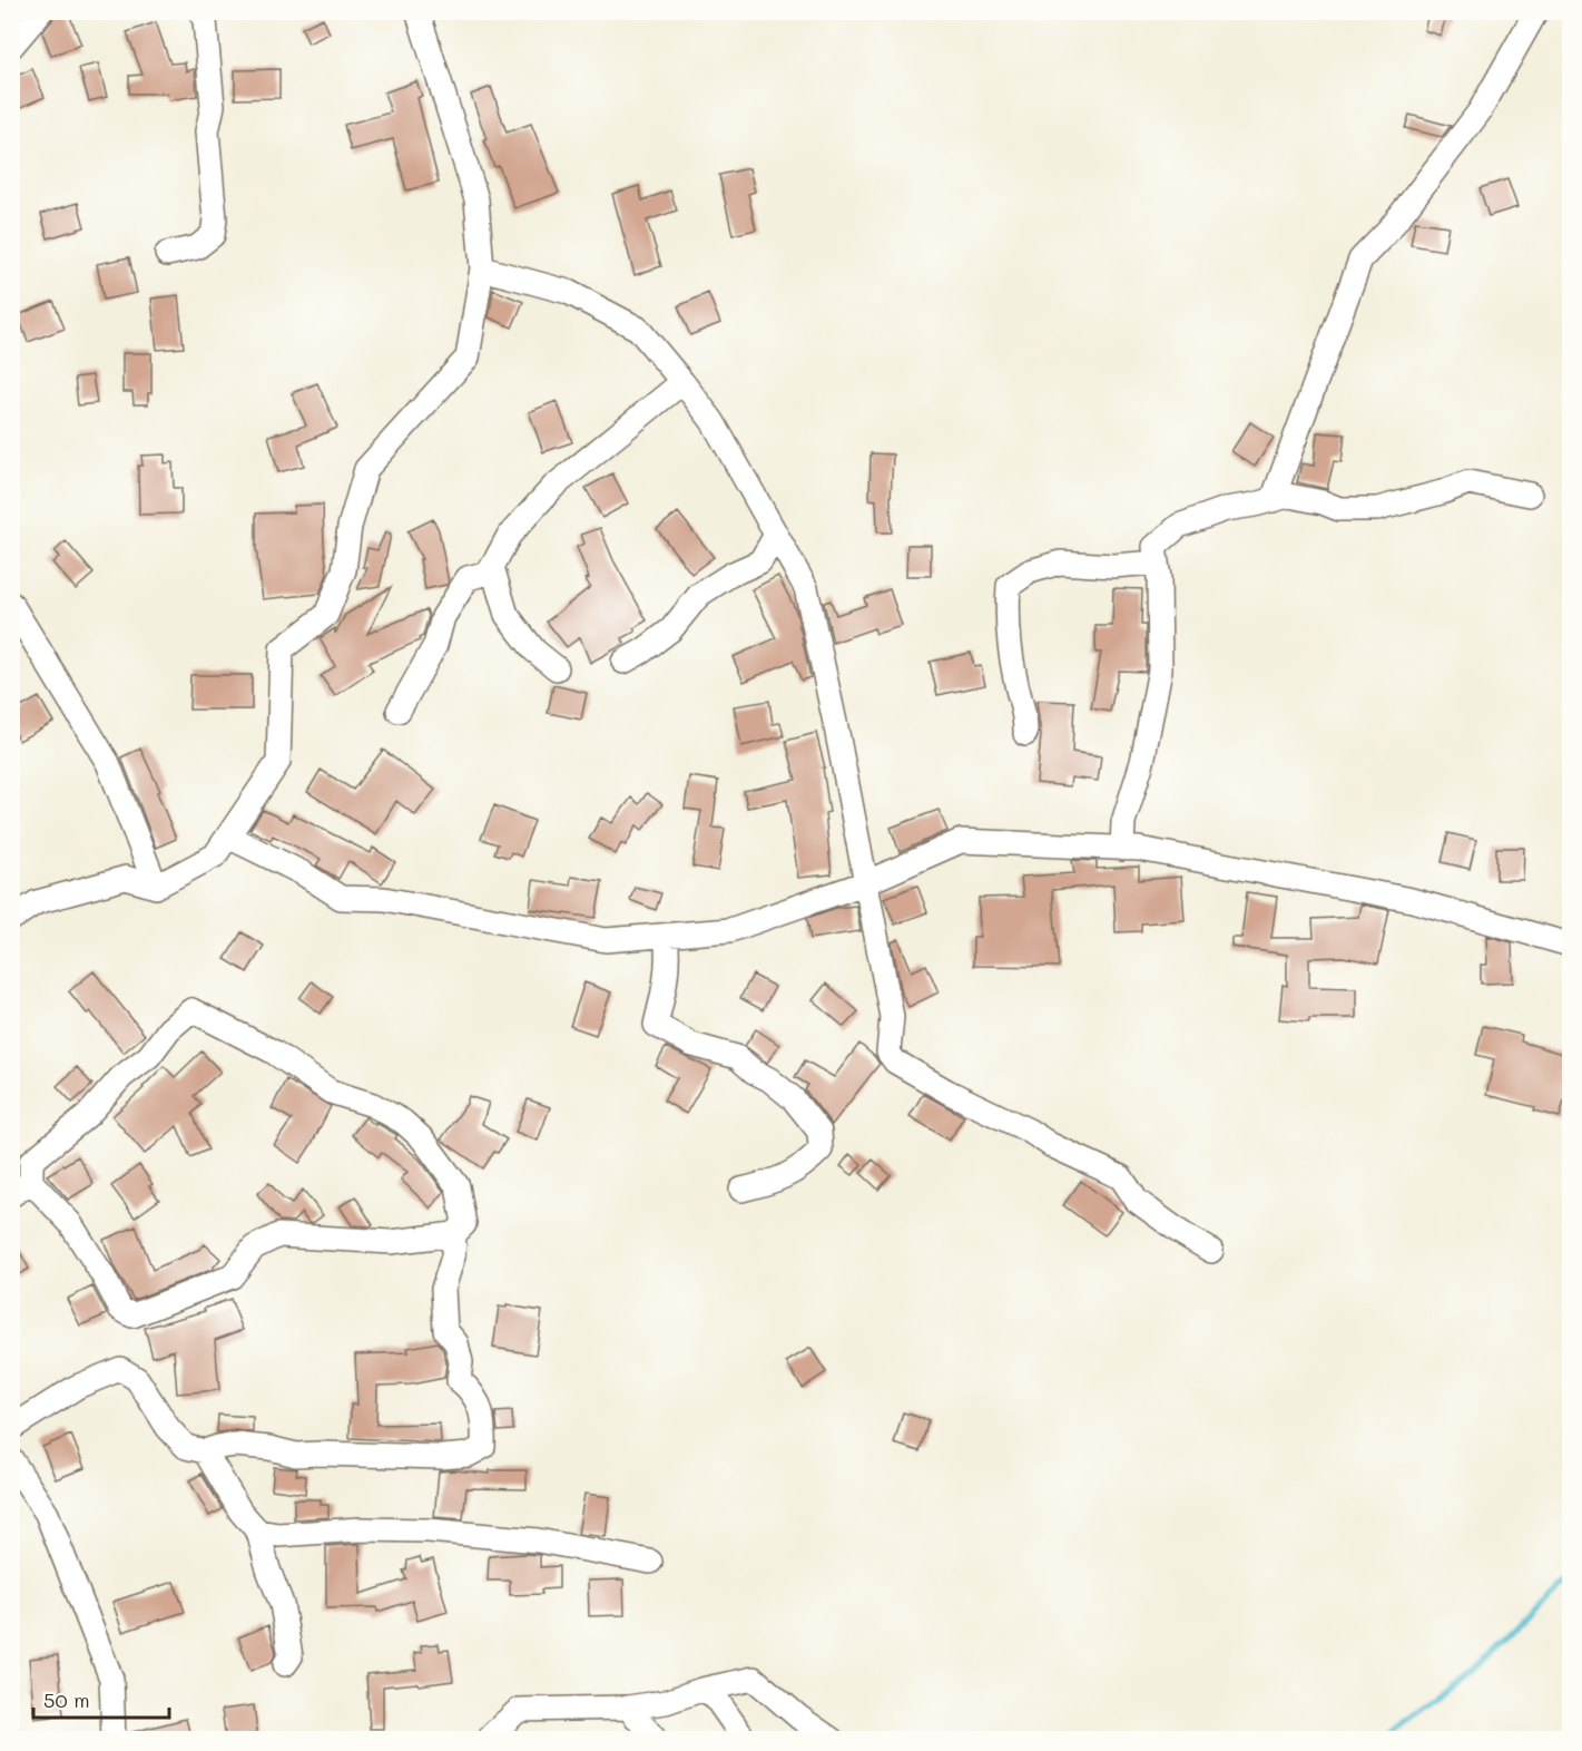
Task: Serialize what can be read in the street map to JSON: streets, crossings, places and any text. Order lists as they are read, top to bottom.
{
  "scale_bar": "50 m"
}
